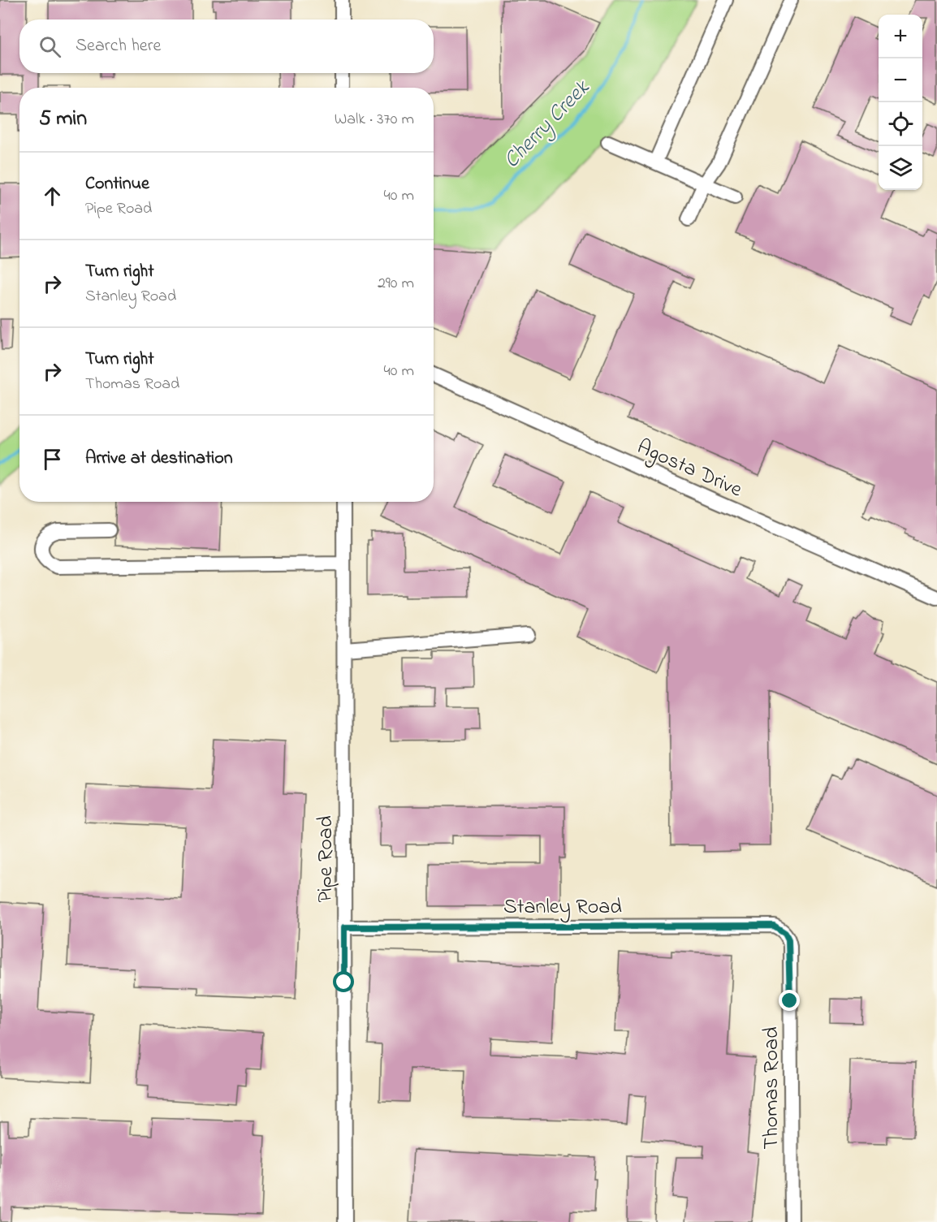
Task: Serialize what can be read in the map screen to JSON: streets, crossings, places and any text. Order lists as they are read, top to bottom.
{
  "streets": {
    "street": [
      "Agosta Drive",
      "Pipe Road",
      "Stanley Road",
      "Thomas Road"
    ]
  },
  "crossings": [
    ["Pipe Road", "Stanley Road"],
    ["Stanley Road", "Thomas Road"]
  ],
  "water": ["Cherry Creek"],
  "page": {
    "map_buttons": ["+", "−"],
    "search": "Search here",
    "heading": ["5 min", "Walk · 370 m"],
    "list": [
      ["Continue", "Pipe Road", "40 m"],
      ["Turn right", "Stanley Road", "290 m"],
      ["Turn right", "Thomas Road", "40 m"],
      "Arrive at destination"
    ]
  }
}
